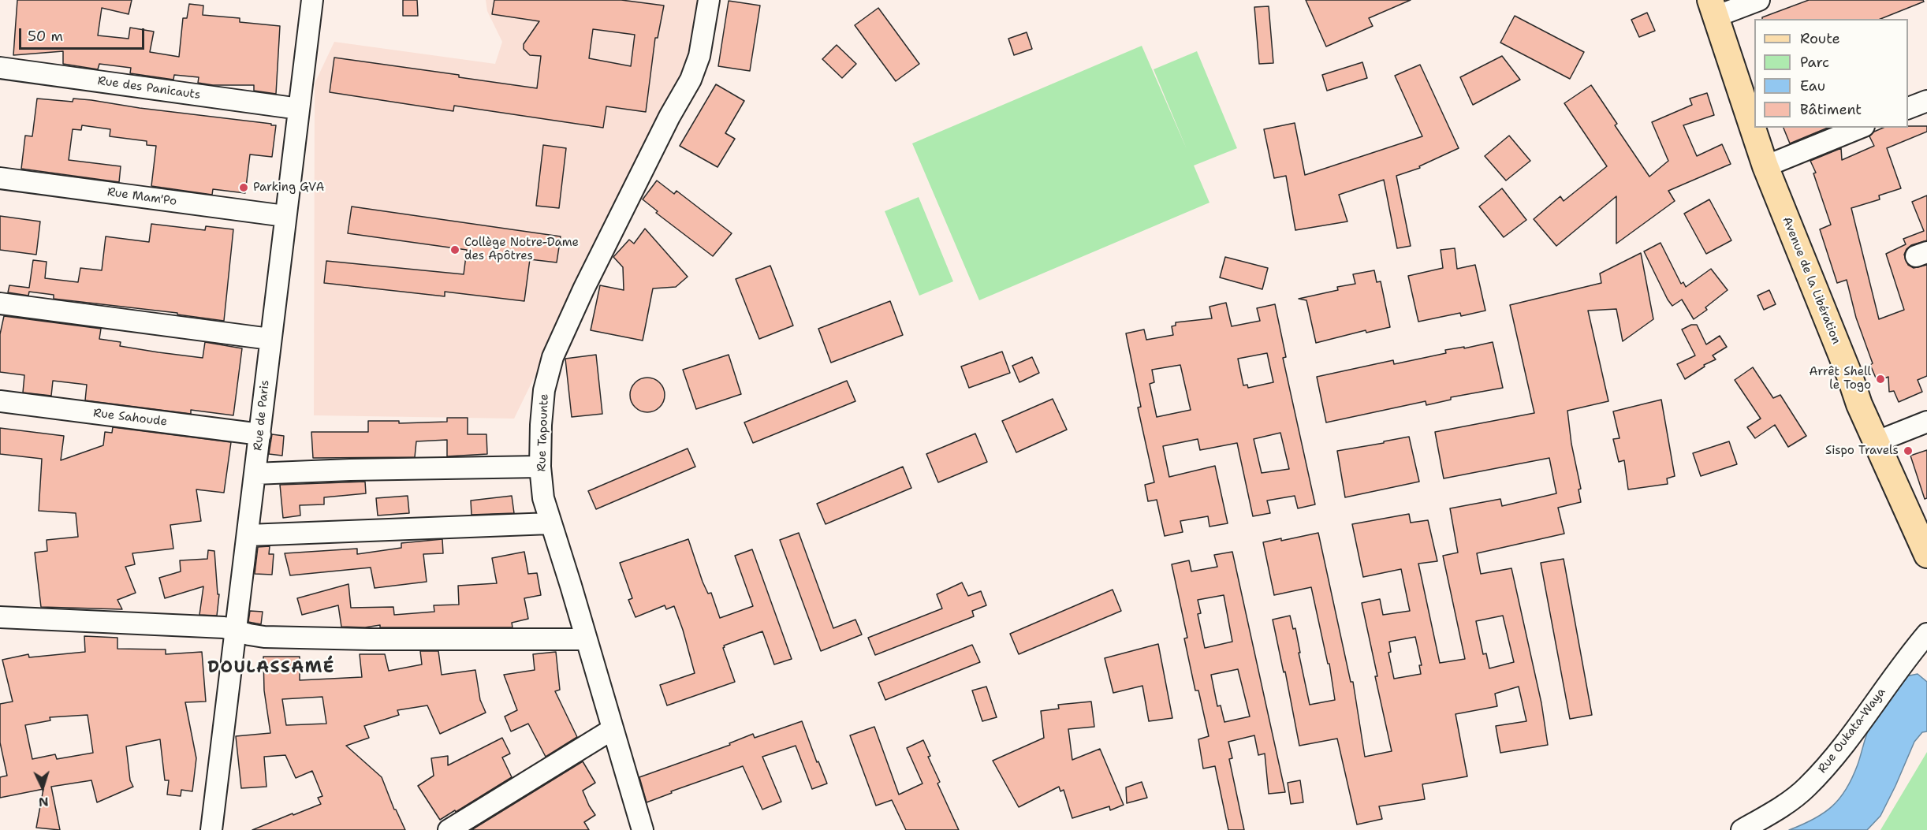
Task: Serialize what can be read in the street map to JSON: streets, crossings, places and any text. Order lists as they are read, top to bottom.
{
  "streets": {
    "main road": ["Avenue de la Libération"],
    "street": [
      "Rue des Panicauts",
      "Rue Mam'Po",
      "Rue de Paris",
      "Rue Sahoude",
      "Rue Tapounte",
      "Rue Oukata-Waya"
    ]
  },
  "crossings": [
    ["Rue des Panicauts", "Rue de Paris"],
    ["Rue Mam'Po", "Rue de Paris"],
    ["Rue de Paris", "Rue Sahoude"]
  ],
  "districts": ["DOULASSAMÉ"],
  "places": [
    "Parking GVA",
    "Collège Notre-Dame des Apôtres",
    "Arrêt Shell le Togo",
    "Sispo Travels"
  ],
  "legend": [
    "Route",
    "Parc",
    "Eau",
    "Bâtiment"
  ],
  "scale_bar": "50 m",
  "north": "bottom"
}
